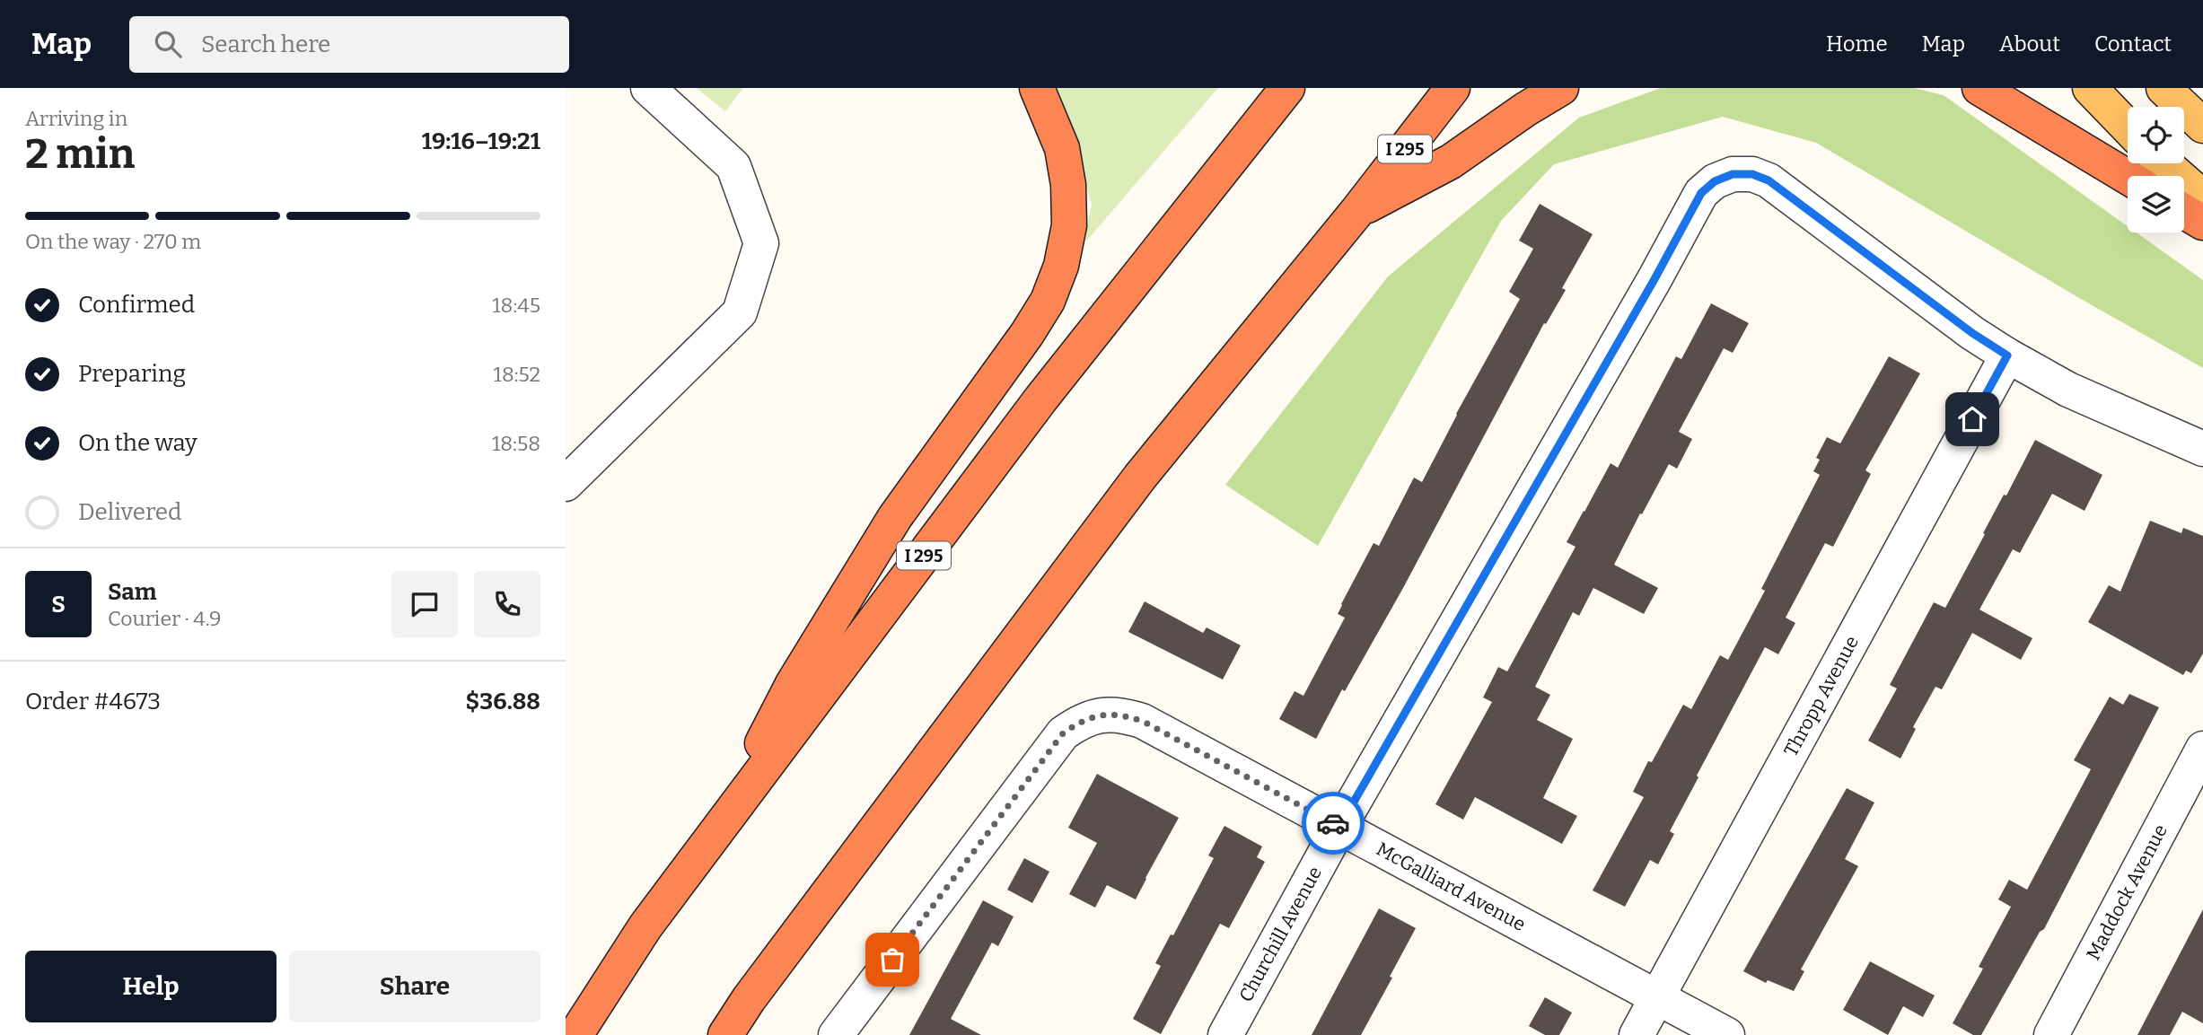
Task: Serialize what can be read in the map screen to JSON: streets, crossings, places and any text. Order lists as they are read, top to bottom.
{
  "streets": {
    "highway": ["I 295"],
    "street": [
      "Thropp Avenue",
      "McGalliard Avenue",
      "Maddock Avenue",
      "Churchill Avenue"
    ]
  },
  "crossings": [
    ["Thropp Avenue", "McGalliard Avenue"],
    ["Thropp Avenue", "Churchill Avenue"],
    ["McGalliard Avenue", "Churchill Avenue"]
  ],
  "page": {
    "header": "Map",
    "search": "Search here",
    "nav": [
      "Home",
      "Map",
      "About",
      "Contact"
    ],
    "heading": ["2 min", "Arriving in", "19:16–19:21"],
    "panel": [
      "Sam",
      "Courier · 4.9",
      "Order #4673",
      "$36.88"
    ],
    "bar": "On the way · 270 m",
    "list": [
      ["Confirmed", "18:45"],
      ["Preparing", "18:52"],
      ["On the way", "18:58"],
      "Delivered"
    ],
    "round": "S",
    "buttons": ["Help", "Share"]
  }
}
